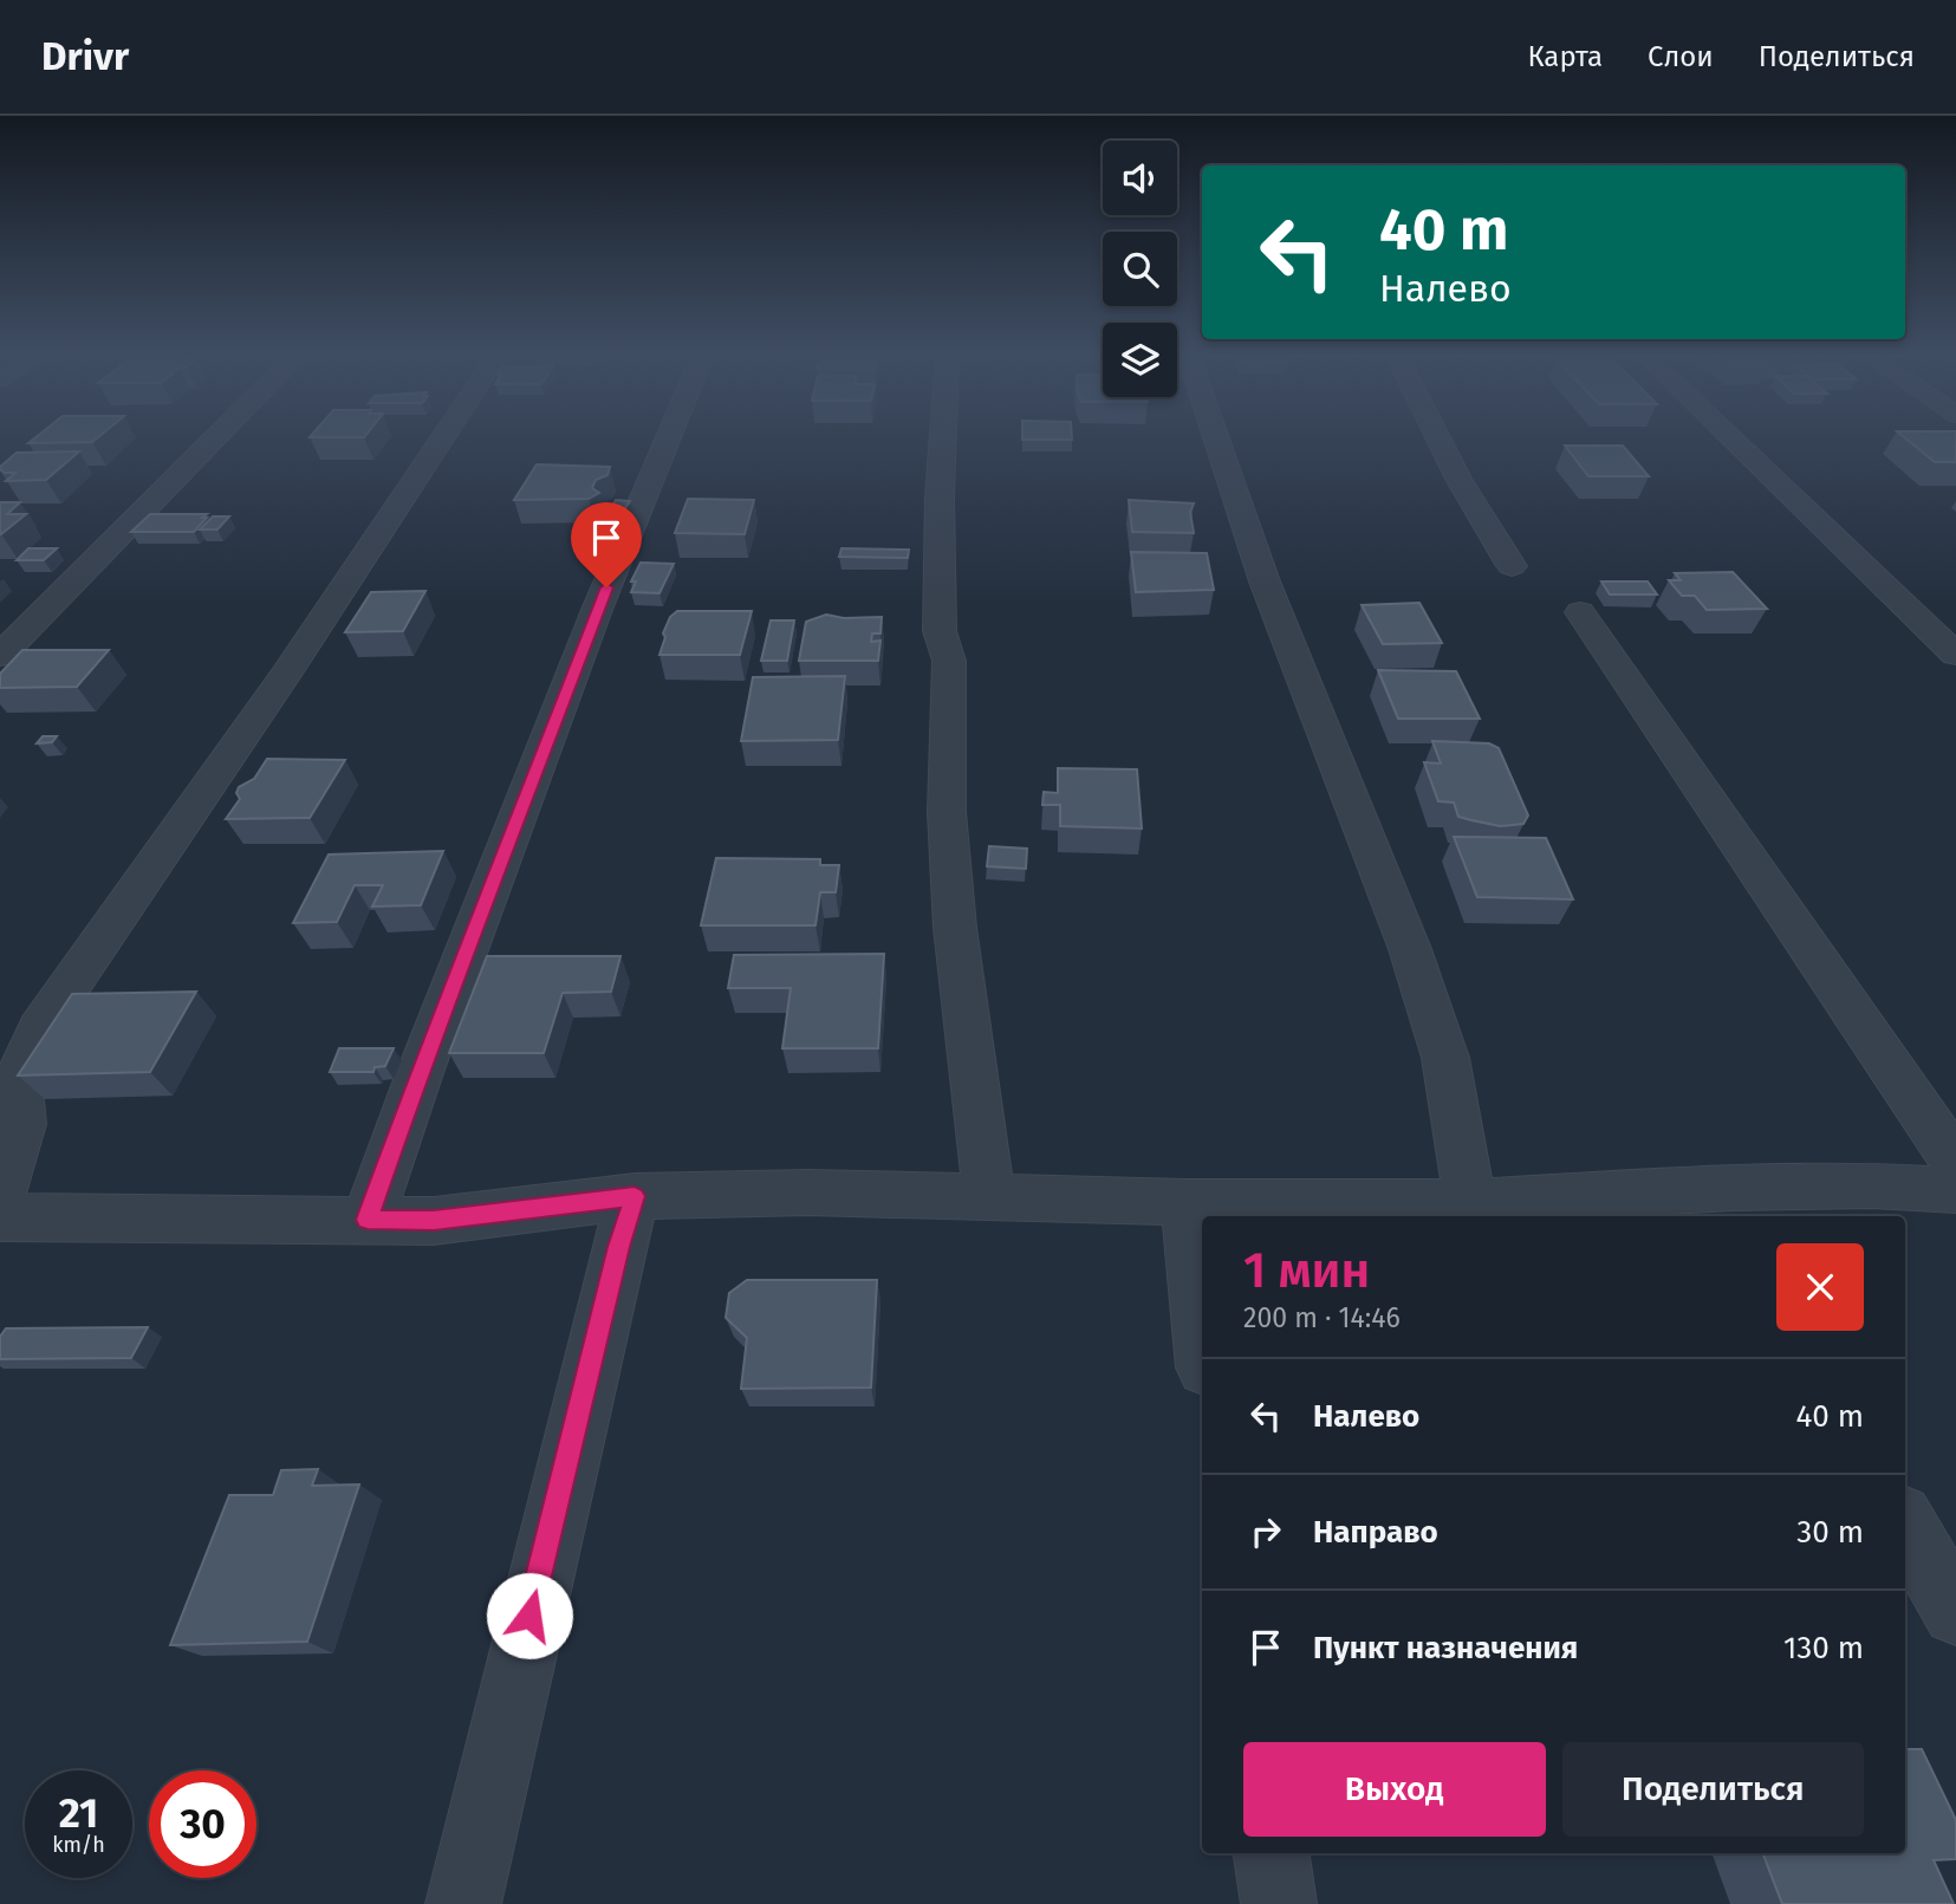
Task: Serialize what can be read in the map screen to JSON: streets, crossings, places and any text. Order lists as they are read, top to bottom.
{
  "page": {
    "header": "Drivr",
    "nav": ["Карта", "Слои", "Поделиться"],
    "turn": ["40 m", "Налево"],
    "heading": ["1 мин", "200 m · 14:46"],
    "list": [
      {
        "name": "Налево",
        "value": "40 m"
      },
      {
        "name": "Направо",
        "value": "30 m"
      },
      {
        "name": "Пункт назначения",
        "value": "130 m"
      }
    ],
    "buttons": ["Выход", "Поделиться"],
    "speed": "21 km/h",
    "limit": "30"
  }
}
